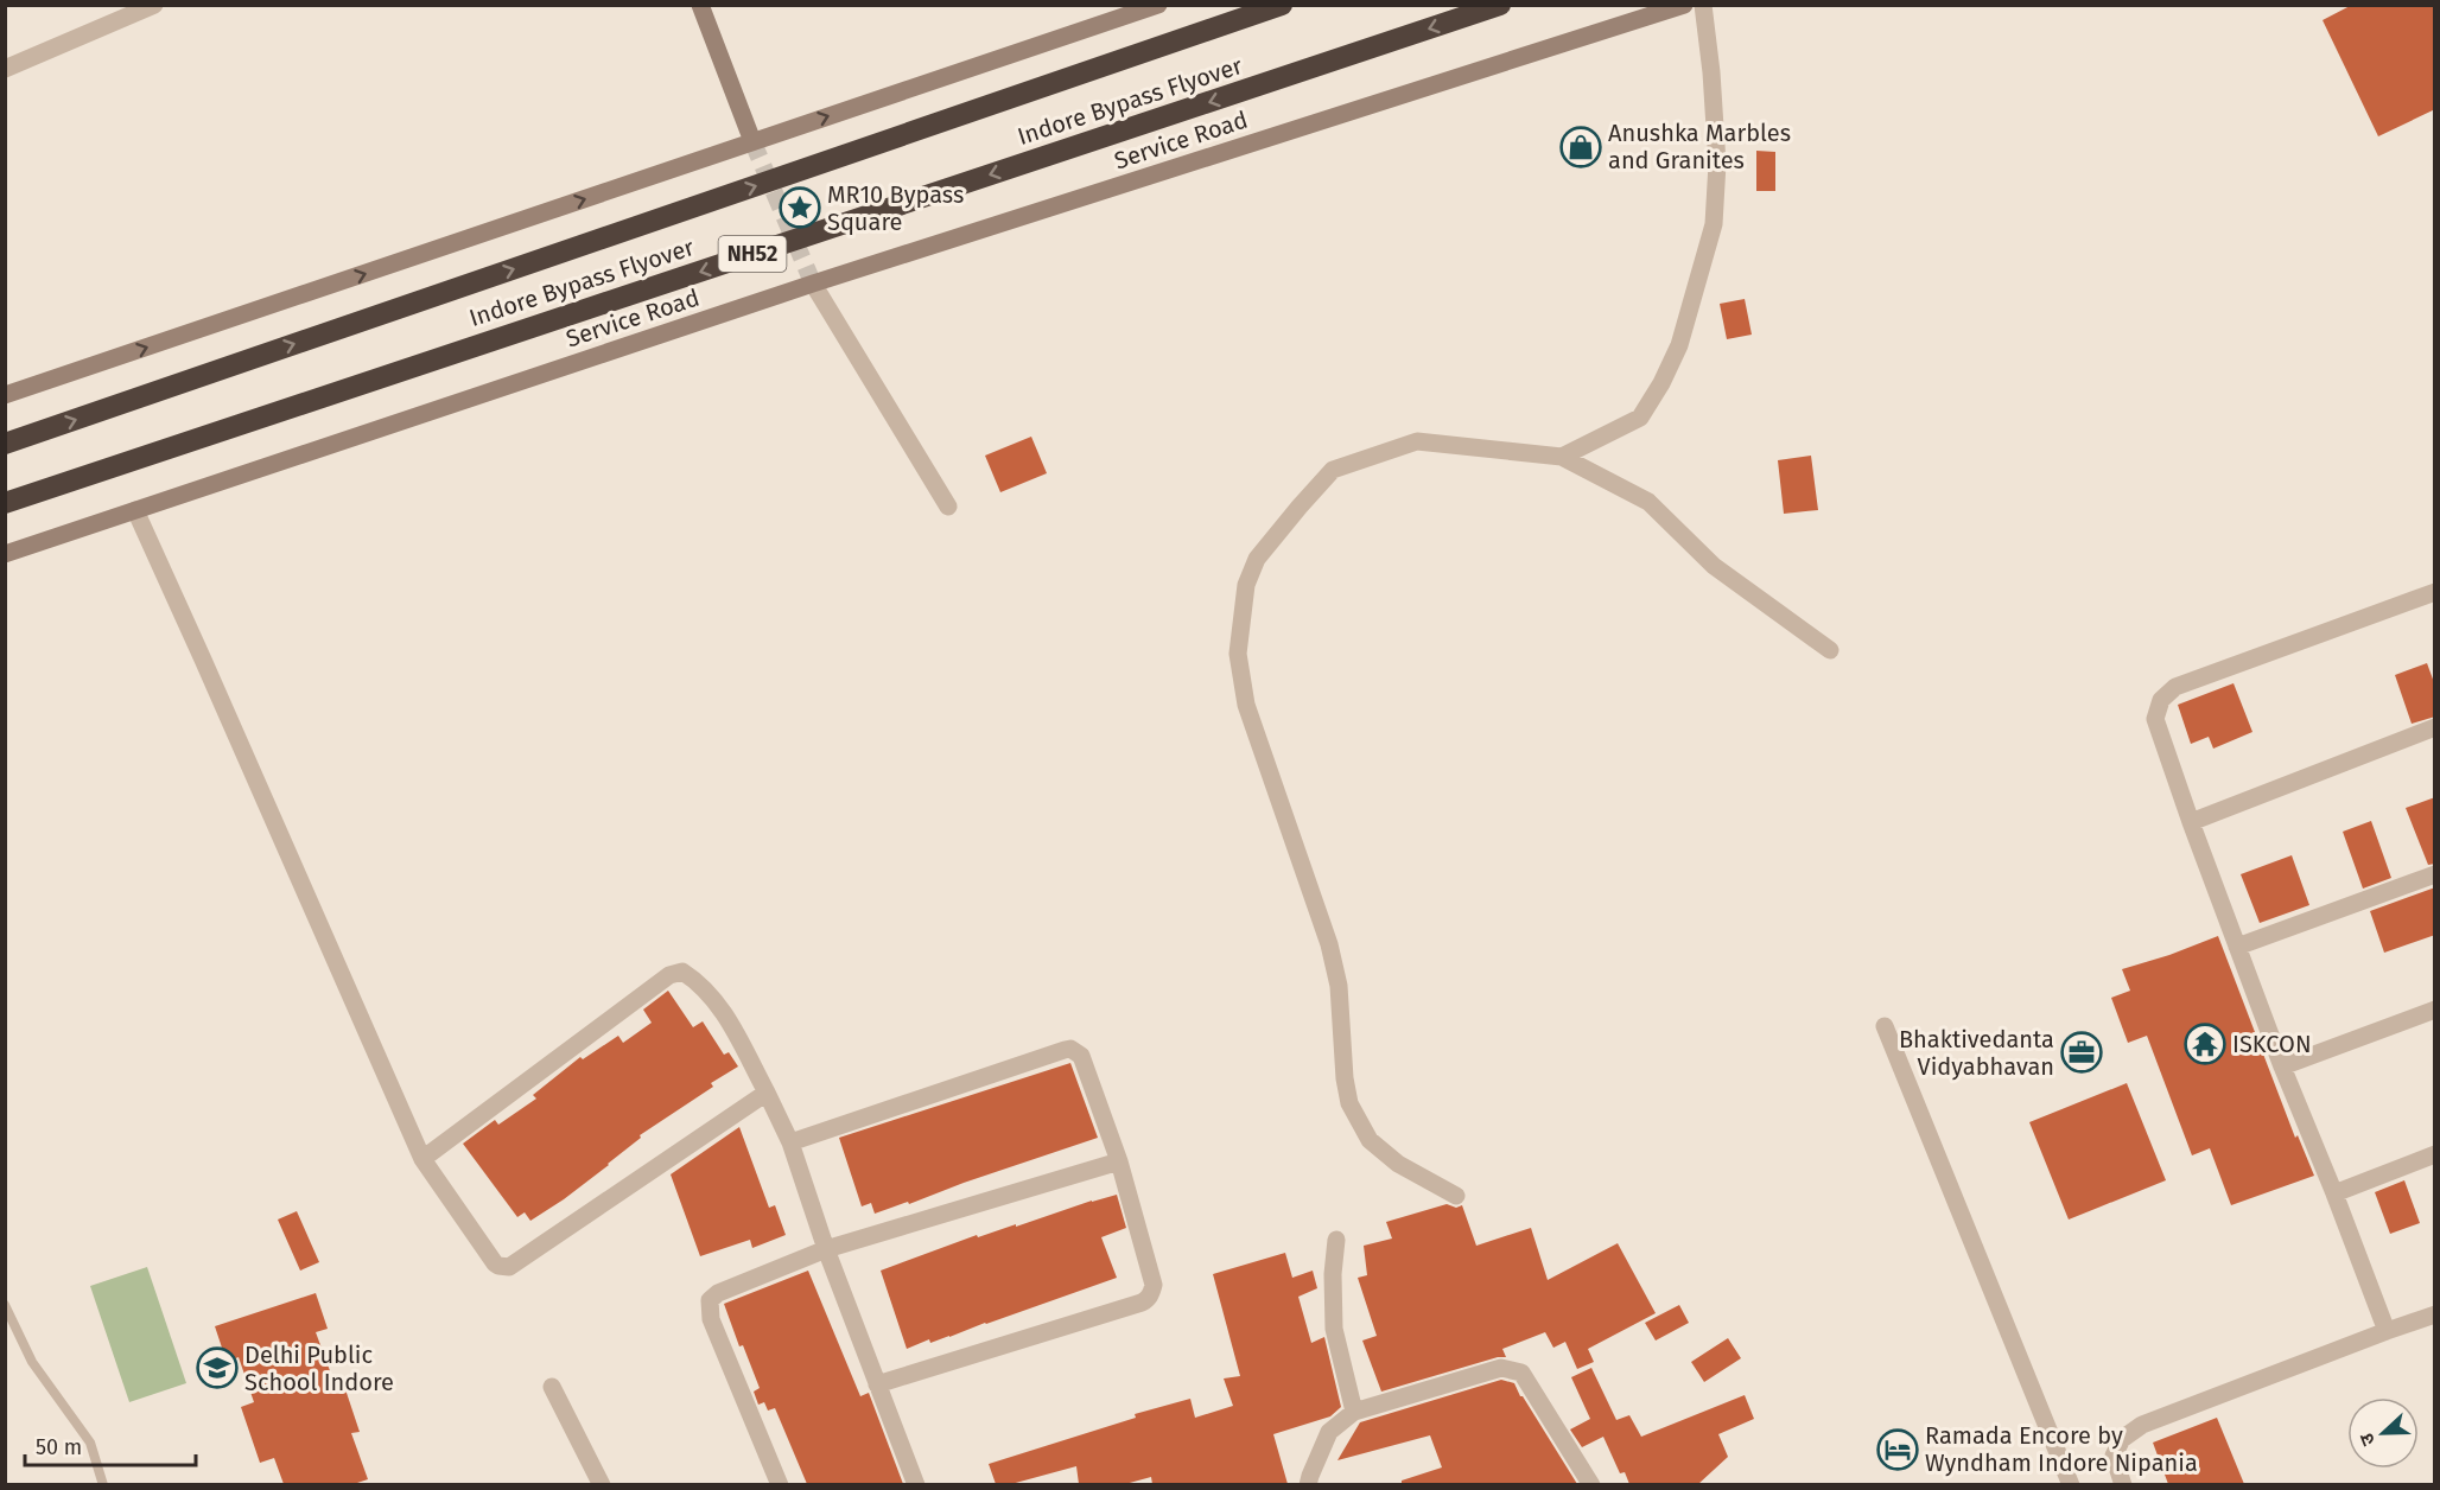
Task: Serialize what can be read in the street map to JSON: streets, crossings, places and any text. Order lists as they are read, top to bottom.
{
  "streets": {
    "highway": ["Indore Bypass Flyover", "NH52"],
    "street": ["Service Road"]
  },
  "places": {
    "shop": ["Anushka Marbles and Granites"],
    "place": ["MR10 Bypass Square"],
    "temple": ["ISKCON"],
    "office": ["Bhaktivedanta Vidyabhavan"],
    "school or university": ["Delhi Public School Indore"],
    "hotel": ["Ramada Encore by Wyndham Indore Nipania"]
  },
  "scale_bar": "50 m",
  "north": "left"
}
